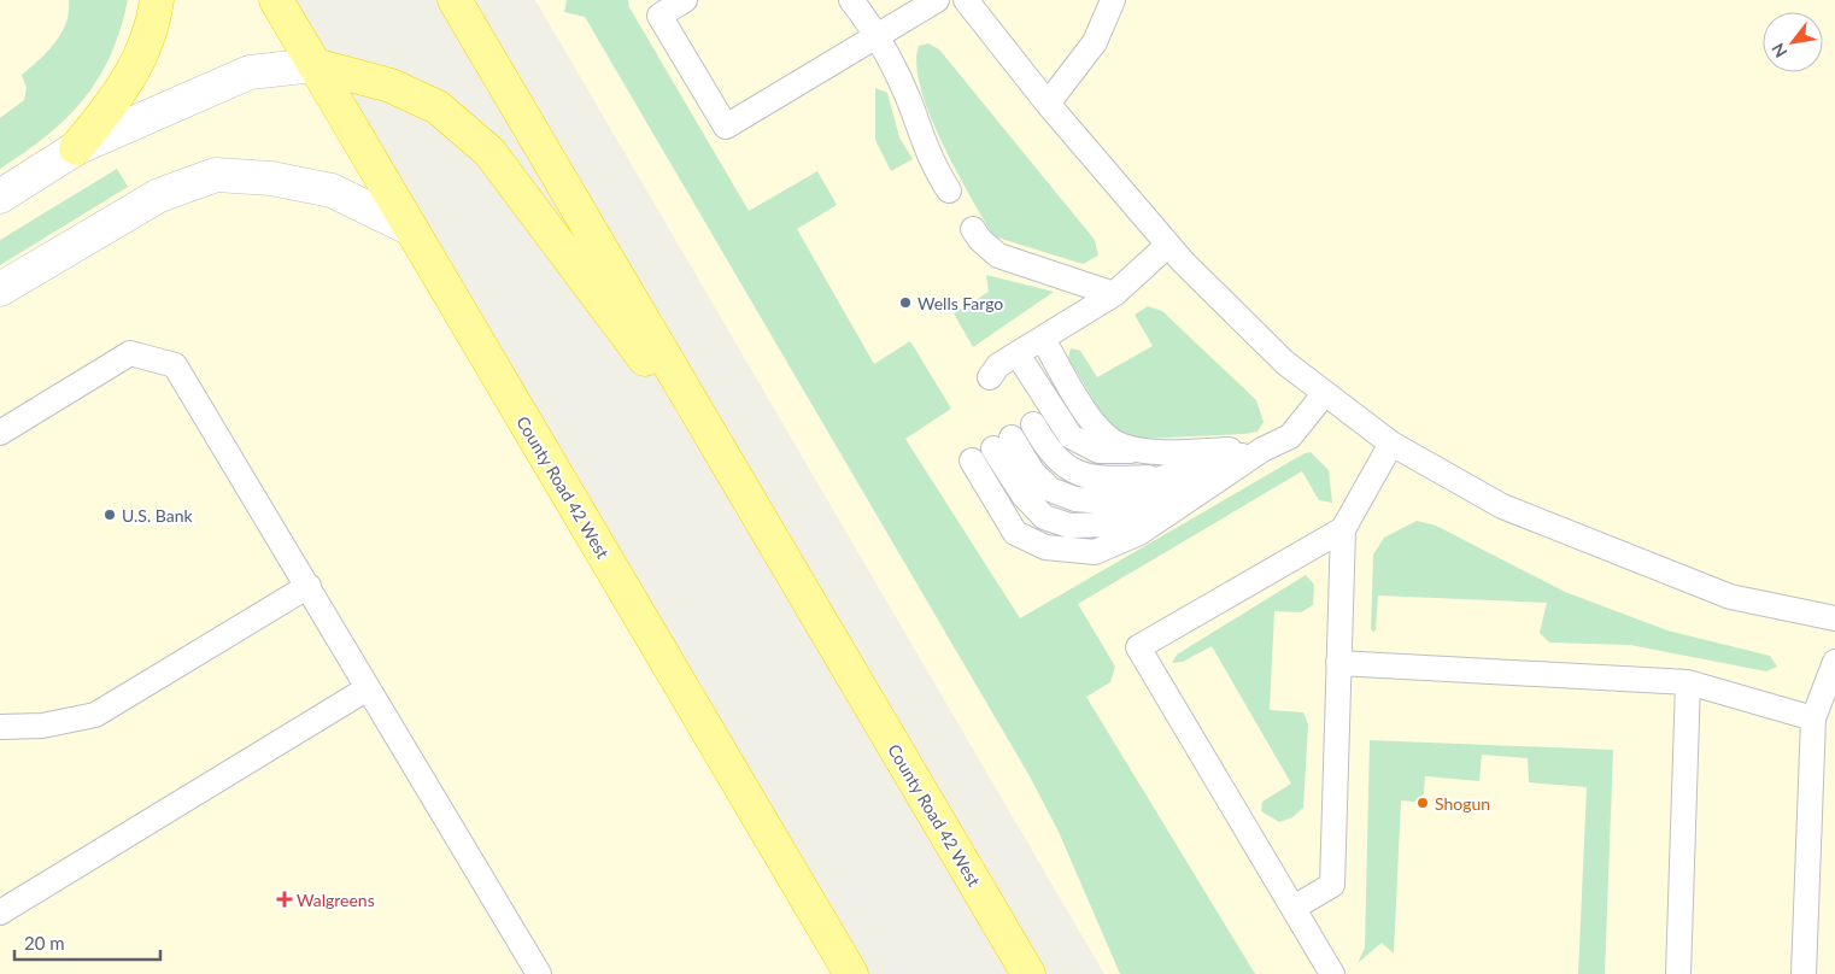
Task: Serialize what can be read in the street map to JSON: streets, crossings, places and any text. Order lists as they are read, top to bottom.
{
  "streets": {
    "highway": ["County Road 42 West"]
  },
  "places": {
    "other": ["Wells Fargo", "U.S. Bank", "Shogun"],
    "health": ["Walgreens"]
  },
  "scale_bar": "20 m",
  "north": "bottom left"
}
